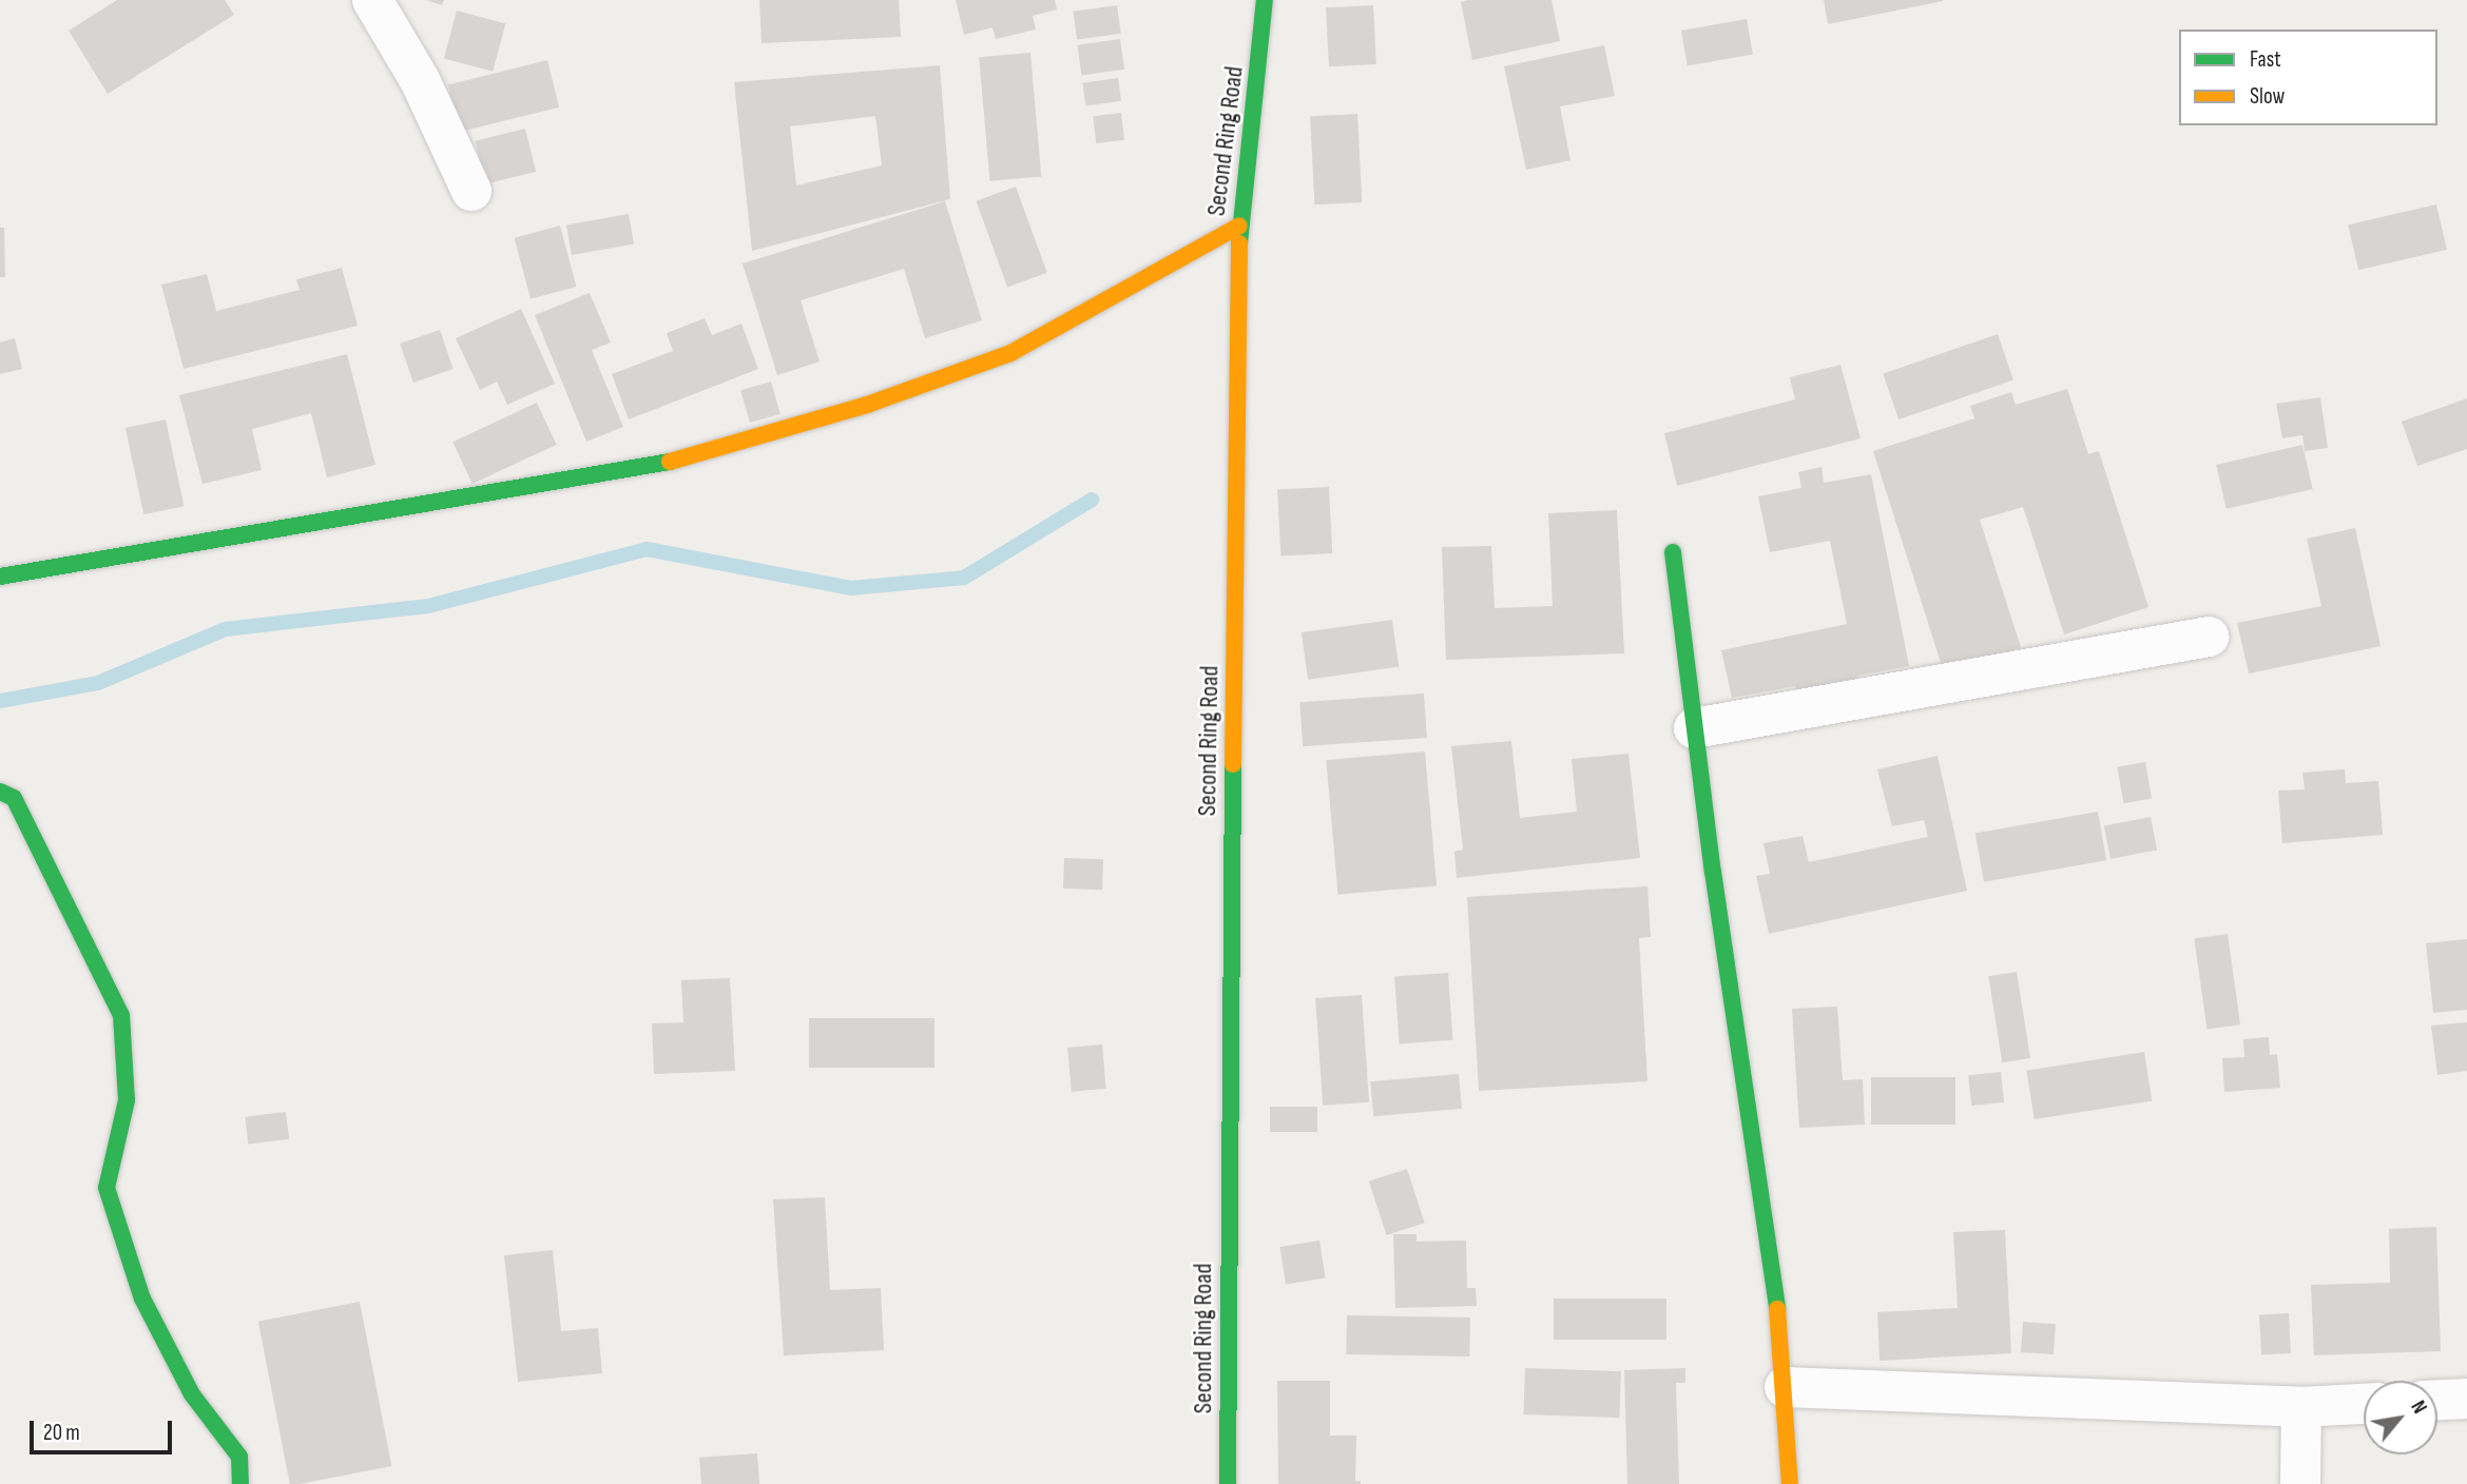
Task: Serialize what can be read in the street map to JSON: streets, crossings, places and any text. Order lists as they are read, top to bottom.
{
  "streets": {
    "street": ["Second Ring Road"]
  },
  "legend": ["Fast", "Slow"],
  "scale_bar": "20 m",
  "north": "top right"
}
